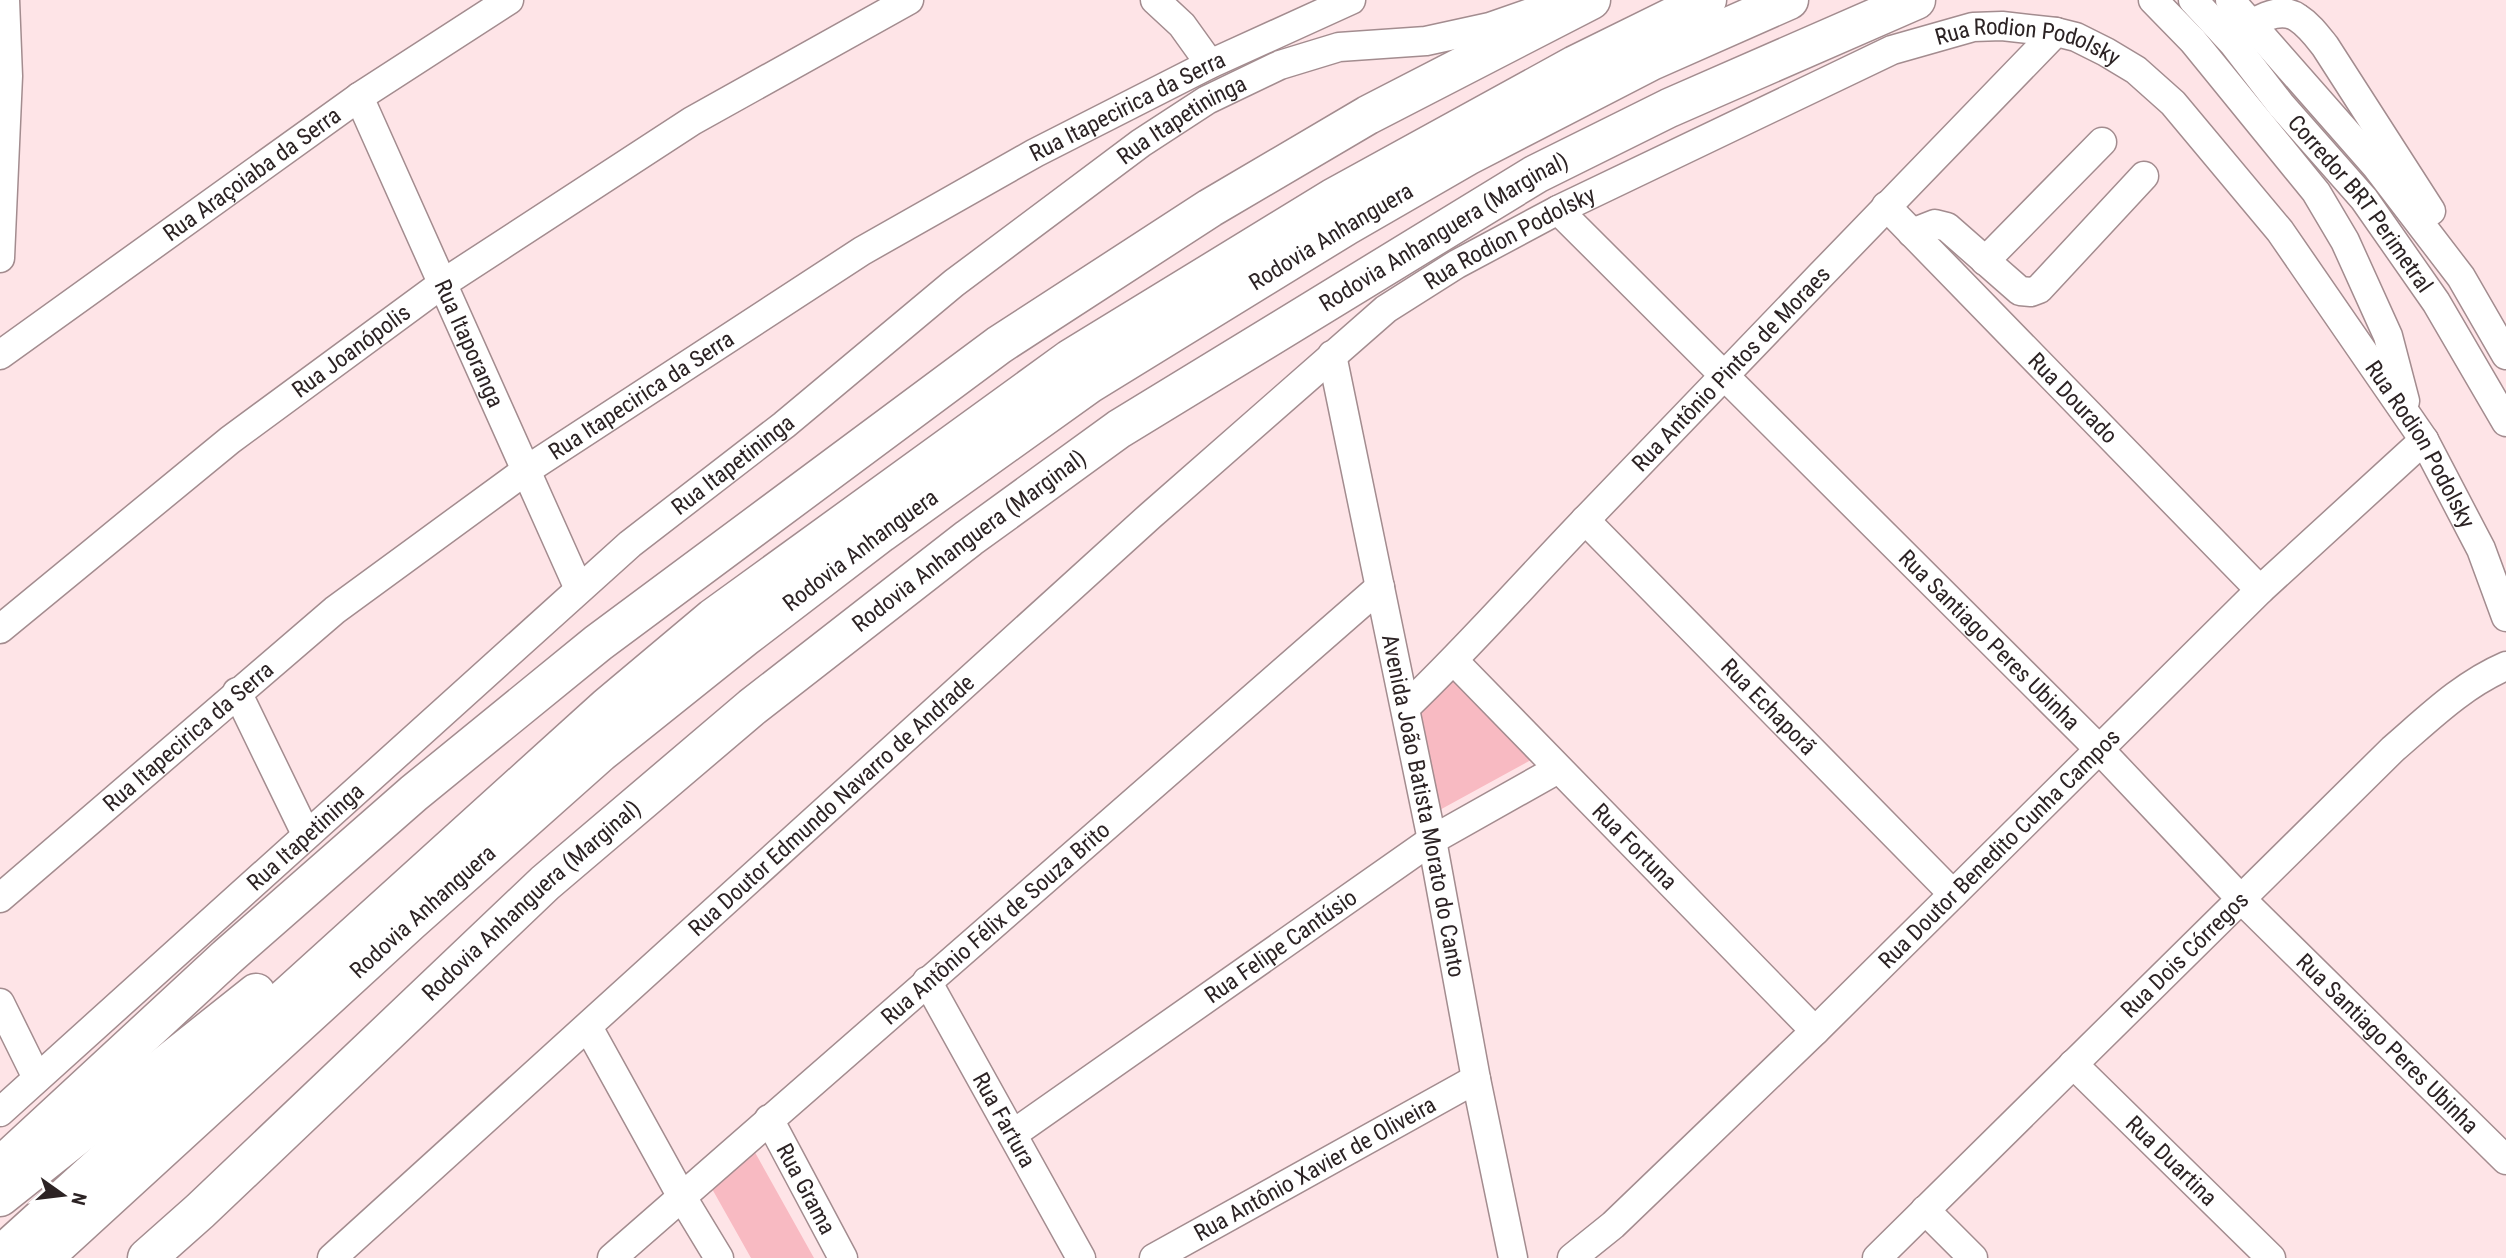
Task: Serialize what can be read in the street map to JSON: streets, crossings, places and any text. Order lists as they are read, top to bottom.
{
  "streets": {
    "highway": ["Rodovia Anhanguera (Marginal)", "Rodovia Anhanguera"],
    "street": [
      "Rua Rodion Podolsky",
      "Rua Itapecirica da Serra",
      "Rua Itapetininga",
      "Rua Araçoiaba da Serra",
      "Corredor BRT Perimetral",
      "Rua Itaporanga",
      "Rua Joanópolis",
      "Rua Antônio Pintos de Moraes",
      "Rua Dourado",
      "Rua Santiago Peres Ubinha",
      "Rua Echaporã",
      "Rua Doutor Edmundo Navarro de Andrade",
      "Avenida João Batista Morato do Canto",
      "Rua Fortuna",
      "Rua Doutor Benedito Cunha Campos",
      "Rua Antônio Félix de Souza Brito",
      "Rua Felipe Cantúsio",
      "Rua Dois Córregos",
      "Rua Fartura",
      "Rua Duartina",
      "Rua Antônio Xavier de Oliveira",
      "Rua Grama"
    ]
  },
  "crossings": [
    ["Rua Rodion Podolsky", "Rua Antônio Pintos de Moraes"],
    ["Rua Rodion Podolsky", "Rua Santiago Peres Ubinha"],
    ["Rua Rodion Podolsky", "Rua Doutor Edmundo Navarro de Andrade"],
    ["Rua Rodion Podolsky", "Avenida João Batista Morato do Canto"],
    ["Rua Rodion Podolsky", "Rua Doutor Benedito Cunha Campos"],
    ["Rua Itapecirica da Serra", "Rua Itaporanga"],
    ["Rua Itapetininga", "Rua Itaporanga"],
    ["Rua Araçoiaba da Serra", "Rua Itaporanga"],
    ["Rua Itaporanga", "Rua Joanópolis"],
    ["Rua Antônio Pintos de Moraes", "Rua Dourado"],
    ["Rua Antônio Pintos de Moraes", "Rua Santiago Peres Ubinha"],
    ["Rua Antônio Pintos de Moraes", "Rua Echaporã"],
    ["Rua Antônio Pintos de Moraes", "Avenida João Batista Morato do Canto"],
    ["Rua Antônio Pintos de Moraes", "Rua Fortuna"],
    ["Rua Dourado", "Rua Doutor Benedito Cunha Campos"],
    ["Rua Santiago Peres Ubinha", "Rua Doutor Benedito Cunha Campos"],
    ["Rua Santiago Peres Ubinha", "Rua Dois Córregos"],
    ["Rua Echaporã", "Rua Doutor Benedito Cunha Campos"],
    ["Rua Doutor Edmundo Navarro de Andrade", "Avenida João Batista Morato do Canto"],
    ["Avenida João Batista Morato do Canto", "Rua Antônio Félix de Souza Brito"],
    ["Avenida João Batista Morato do Canto", "Rua Felipe Cantúsio"],
    ["Avenida João Batista Morato do Canto", "Rua Antônio Xavier de Oliveira"],
    ["Rua Fortuna", "Rua Doutor Benedito Cunha Campos"],
    ["Rua Fortuna", "Rua Felipe Cantúsio"],
    ["Rua Antônio Félix de Souza Brito", "Rua Fartura"],
    ["Rua Antônio Félix de Souza Brito", "Rua Grama"],
    ["Rua Felipe Cantúsio", "Rua Fartura"],
    ["Rua Dois Córregos", "Rua Duartina"]
  ],
  "north": "right"
}
